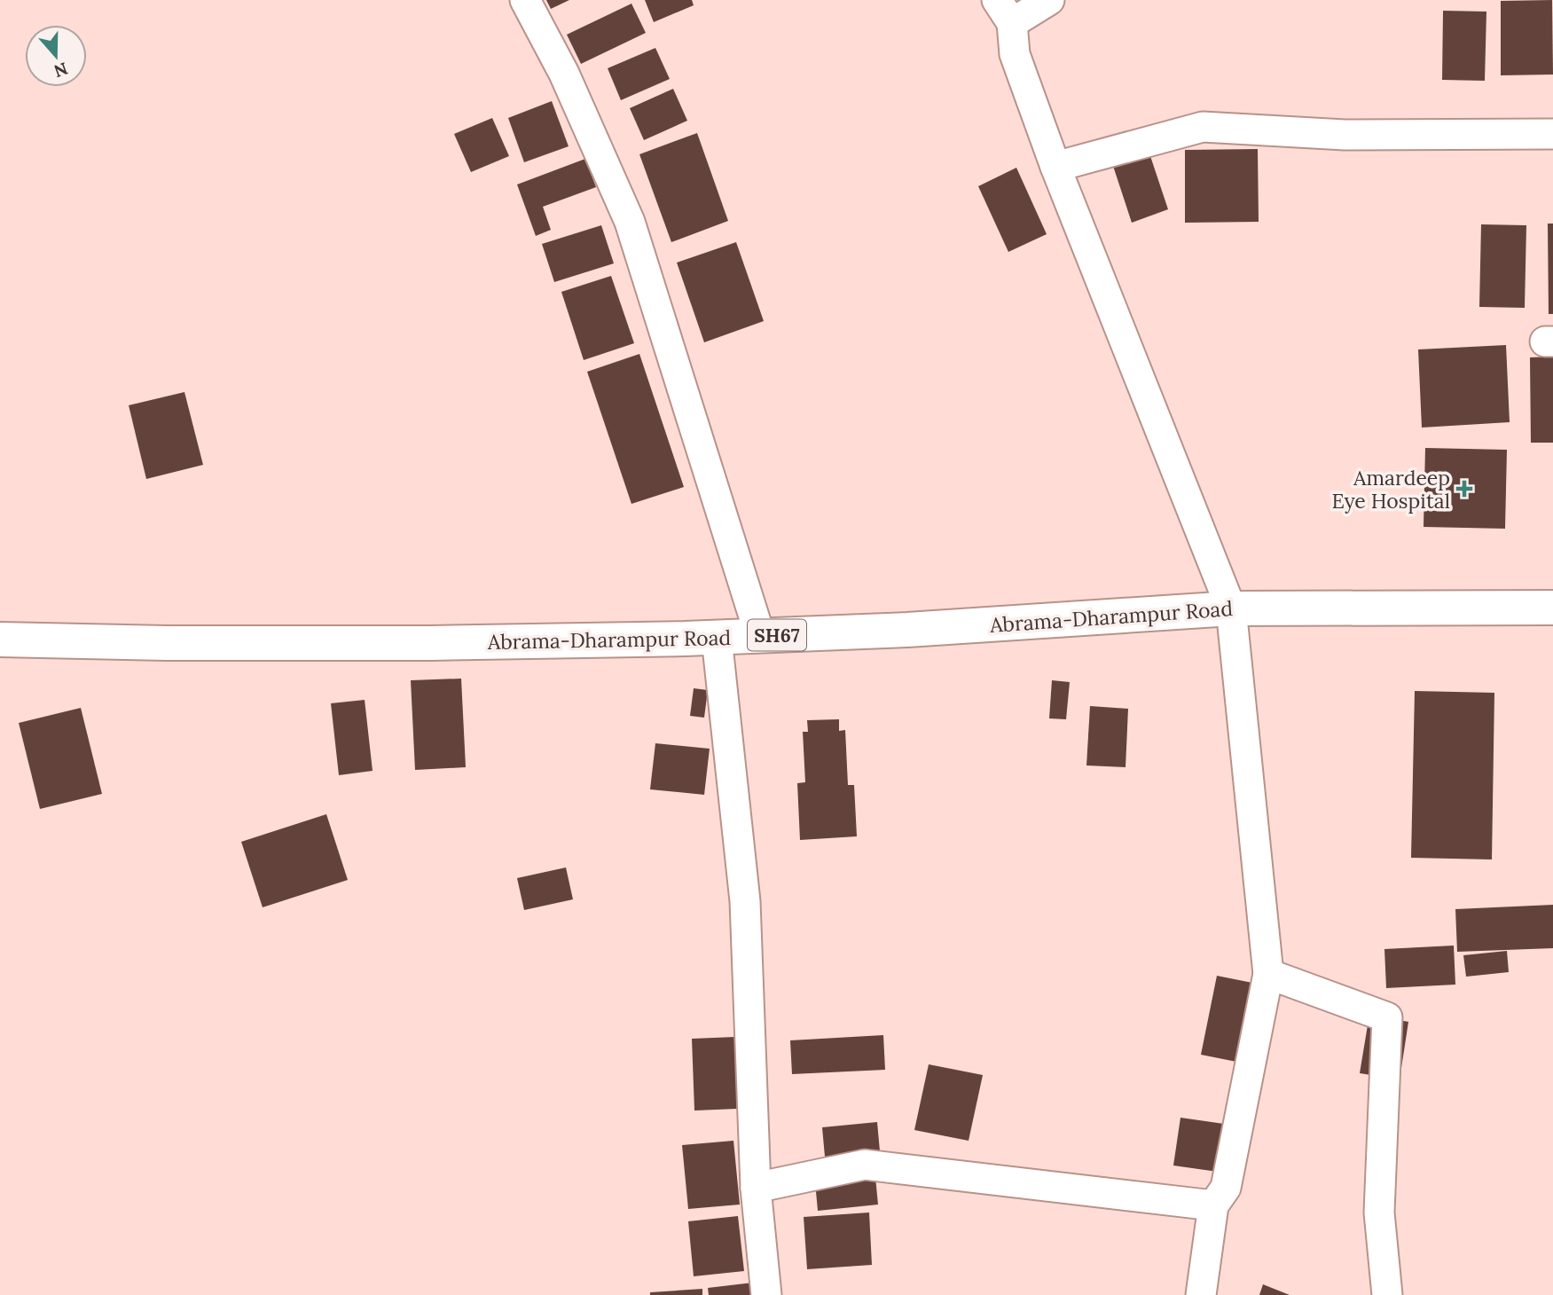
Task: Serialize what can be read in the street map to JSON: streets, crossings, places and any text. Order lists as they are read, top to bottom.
{
  "streets": {
    "main road": ["Abrama-Dharampur Road", "SH67"]
  },
  "places": {
    "health": ["Amardeep Eye Hospital"]
  },
  "north": "bottom"
}
